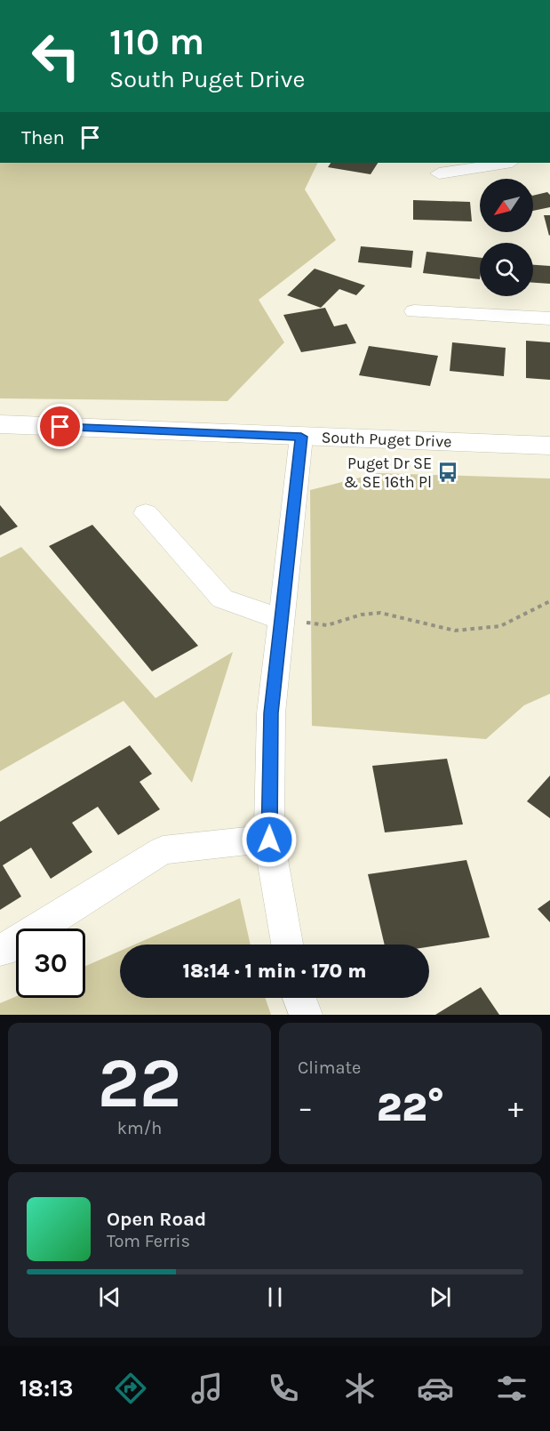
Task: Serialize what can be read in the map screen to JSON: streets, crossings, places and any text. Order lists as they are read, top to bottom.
{
  "streets": {
    "street": ["South Puget Drive"]
  },
  "places": {
    "bus stop": ["Puget Dr SE & SE 16th Pl"]
  },
  "north": "bottom left",
  "page": {
    "turn": ["110 m", "South Puget Drive"],
    "then": "Then",
    "limit": "30",
    "trip": "18:14 · 1 min · 170 m",
    "tile": [
      ["22", "km/h"],
      "Climate"
    ],
    "heat": ["−", "22°", "+"],
    "song": ["Open Road", "Tom Ferris"],
    "tabs": "18:13"
  }
}
